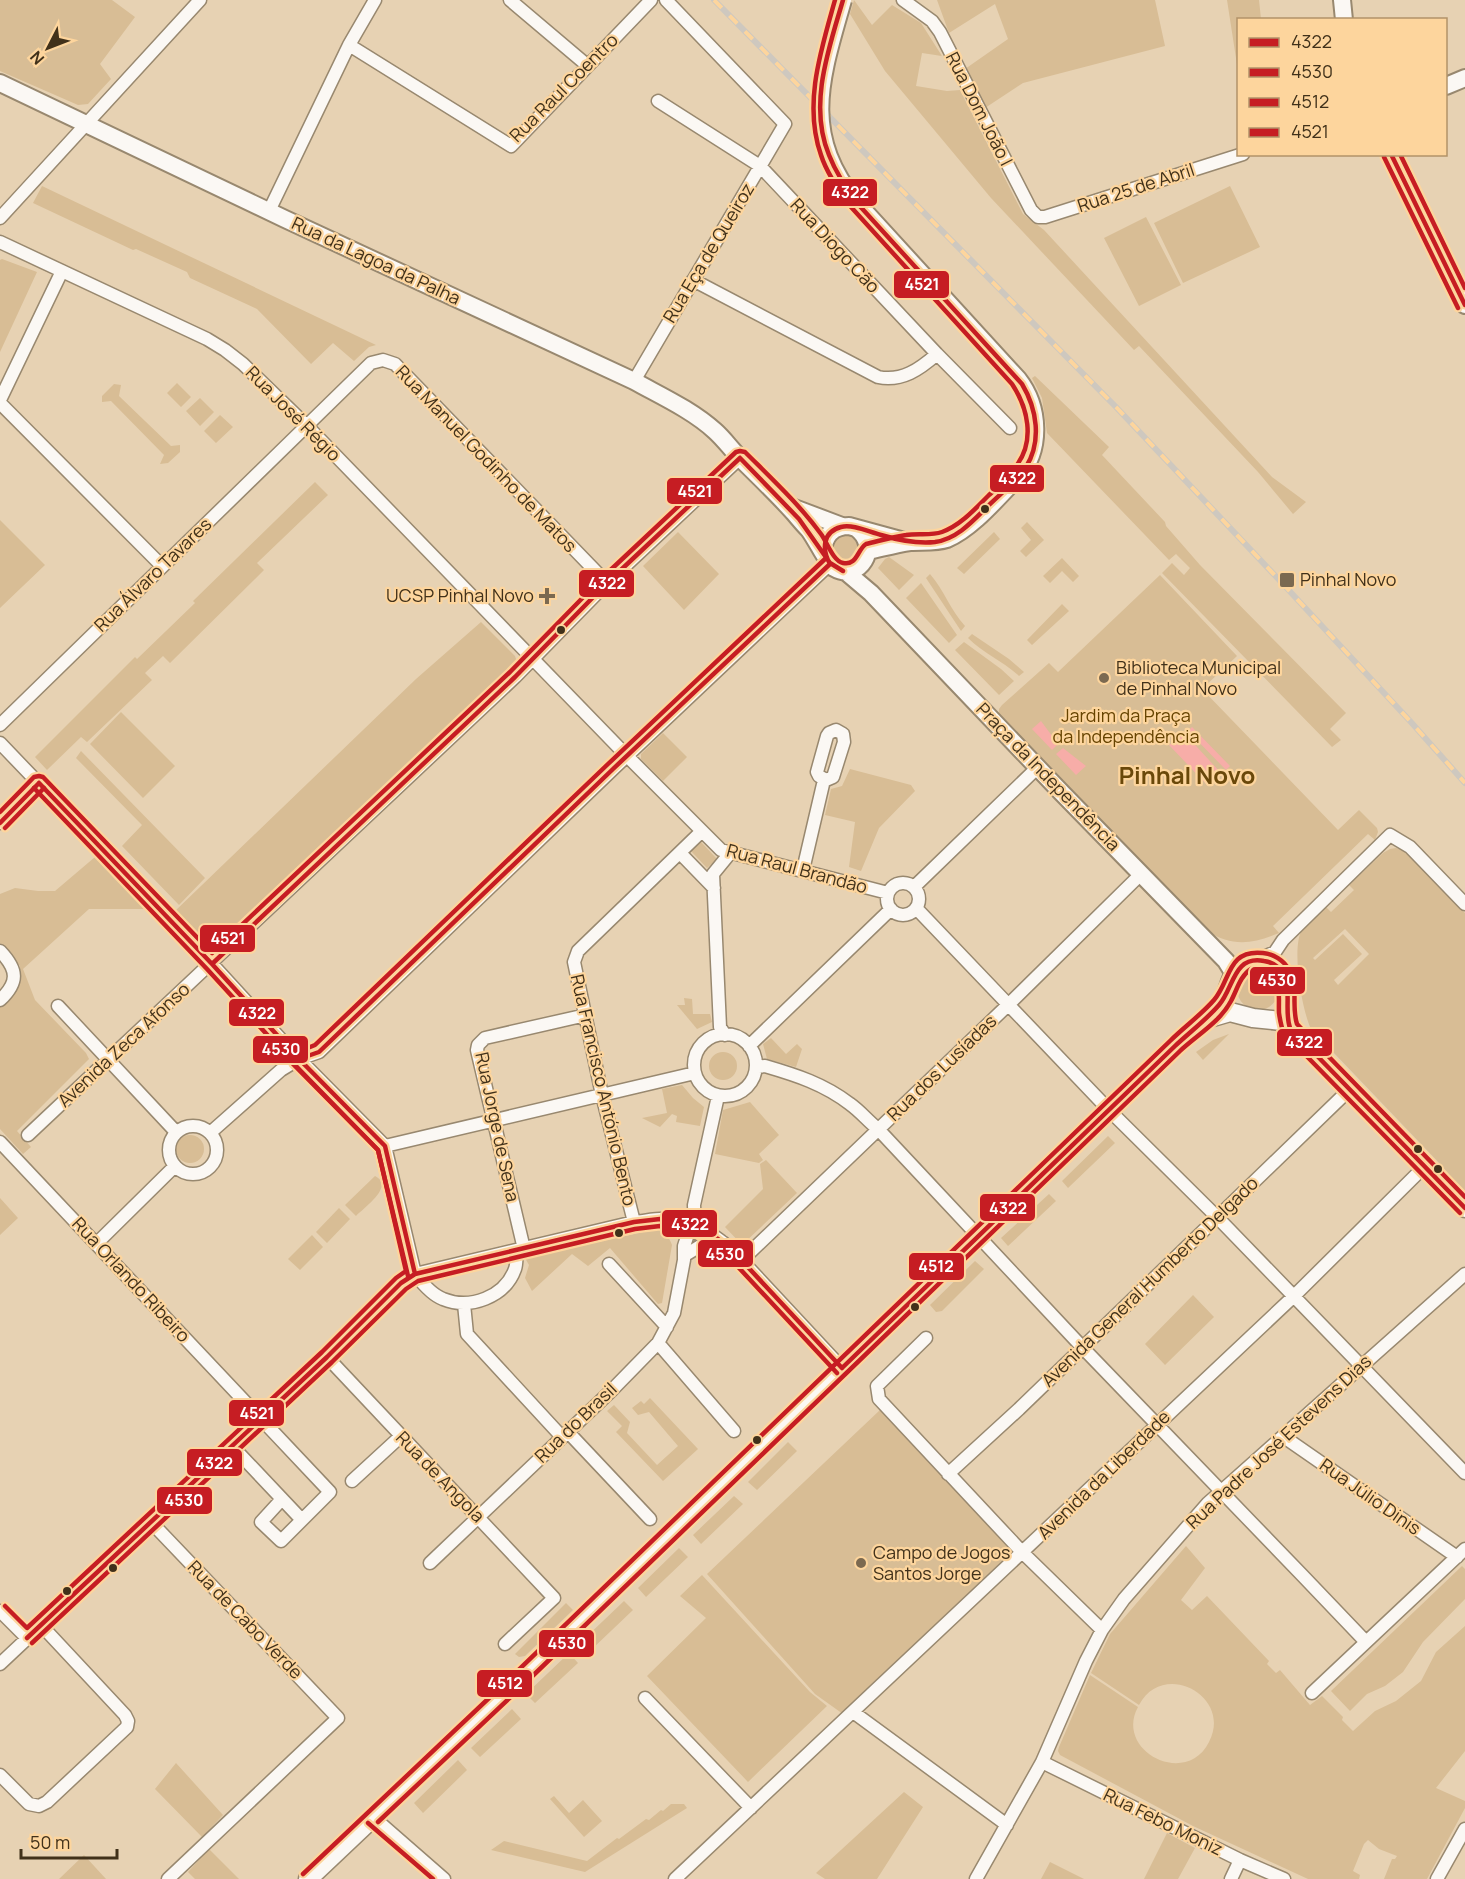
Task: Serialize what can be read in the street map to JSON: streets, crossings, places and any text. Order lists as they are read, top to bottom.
{
  "streets": {
    "main road": ["Rua da Lagoa da Palha", "Praça da Independência"],
    "street": [
      "Rua Raul Coentro",
      "Rua Dom João I",
      "Rua 25 de Abril",
      "Rua Diogo Cão",
      "Rua Eça de Queiroz",
      "Rua José Régio",
      "Rua Manuel Godinho de Matos",
      "Rua Álvaro Tavares",
      "Rua Raul Brandão",
      "Avenida Zeca Afonso",
      "Rua dos Lusíadas",
      "Rua Francisco António Bento",
      "Rua Jorge de Sena",
      "Rua Orlando Ribeiro",
      "Avenida General Humberto Delgado",
      "Rua do Brasil",
      "Rua Padre José Estevens Dias",
      "Avenida da Liberdade",
      "Rua de Angola",
      "Rua Júlio Dinis",
      "Rua de Cabo Verde",
      "Rua Febo Moniz"
    ]
  },
  "crossings": [
    ["Rua Dom João I", "Rua 25 de Abril"],
    ["Rua Diogo Cão", "Rua Eça de Queiroz"],
    ["Rua Eça de Queiroz", "Rua da Lagoa da Palha"],
    ["Rua da Lagoa da Palha", "Avenida Zeca Afonso"],
    ["Rua José Régio", "Rua Manuel Godinho de Matos"],
    ["Rua José Régio", "Rua Álvaro Tavares"],
    ["Rua José Régio", "Rua Raul Brandão"],
    ["Rua José Régio", "Avenida Zeca Afonso"],
    ["Rua Manuel Godinho de Matos", "Rua Álvaro Tavares"],
    ["Rua Manuel Godinho de Matos", "Avenida Zeca Afonso"],
    ["Praça da Independência", "Rua dos Lusíadas"],
    ["Rua Raul Brandão", "Avenida Zeca Afonso"],
    ["Rua Raul Brandão", "Rua Francisco António Bento"],
    ["Rua Francisco António Bento", "Rua Jorge de Sena"],
    ["Rua do Brasil", "Rua de Angola"],
    ["Rua Padre José Estevens Dias", "Rua Júlio Dinis"],
    ["Rua Padre José Estevens Dias", "Rua Febo Moniz"]
  ],
  "districts": ["Pinhal Novo"],
  "parks": ["Jardim da Praça da Independência"],
  "places": {
    "transit": ["Pinhal Novo"],
    "health": ["UCSP Pinhal Novo"],
    "other": ["Biblioteca Municipal de Pinhal Novo", "Campo de Jogos Santos Jorge"]
  },
  "lines": [
    "transit line 4322",
    "transit line 4521",
    "transit line 4530",
    "transit line 4512"
  ],
  "legend": [
    "4322",
    "4530",
    "4512",
    "4521"
  ],
  "scale_bar": "50 m",
  "north": "bottom left"
}
